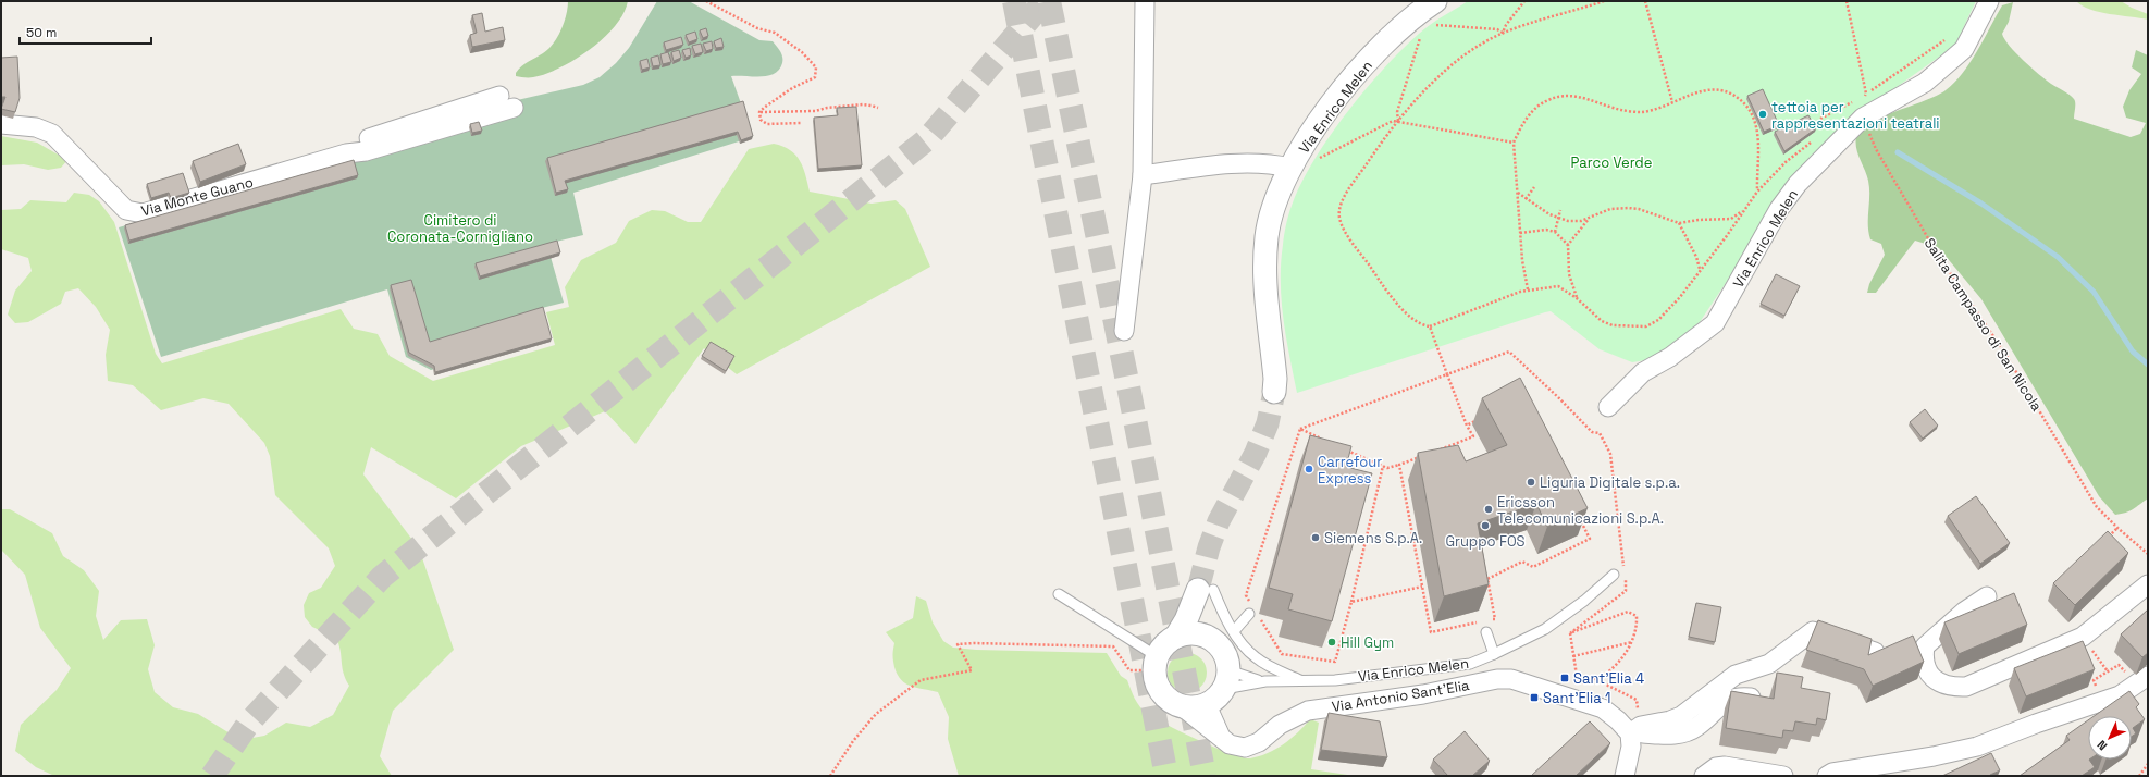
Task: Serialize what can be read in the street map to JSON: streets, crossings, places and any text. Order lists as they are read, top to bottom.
{
  "streets": {
    "street": ["Via Enrico Melen", "Via Monte Guano", "Via Antonio Sant'Elia"],
    "path": ["Salita Campasso di San Nicola"]
  },
  "crossings": [
    ["Via Enrico Melen", "Via Antonio Sant'Elia"]
  ],
  "parks": ["Parco Verde", "Cimitero di Coronata-Cornigliano"],
  "places": {
    "other": [
      "tettoia per rappresentazioni teatrali",
      "Carrefour Express",
      "Liguria Digitale s.p.a.",
      "Ericsson Telecomunicazioni S.p.A.",
      "Gruppo FOS",
      "Siemens S.p.A.",
      "Hill Gym"
    ],
    "transit": ["Sant'Elia 4", "Sant'Elia 1"]
  },
  "scale_bar": "50 m",
  "north": "bottom left"
}
